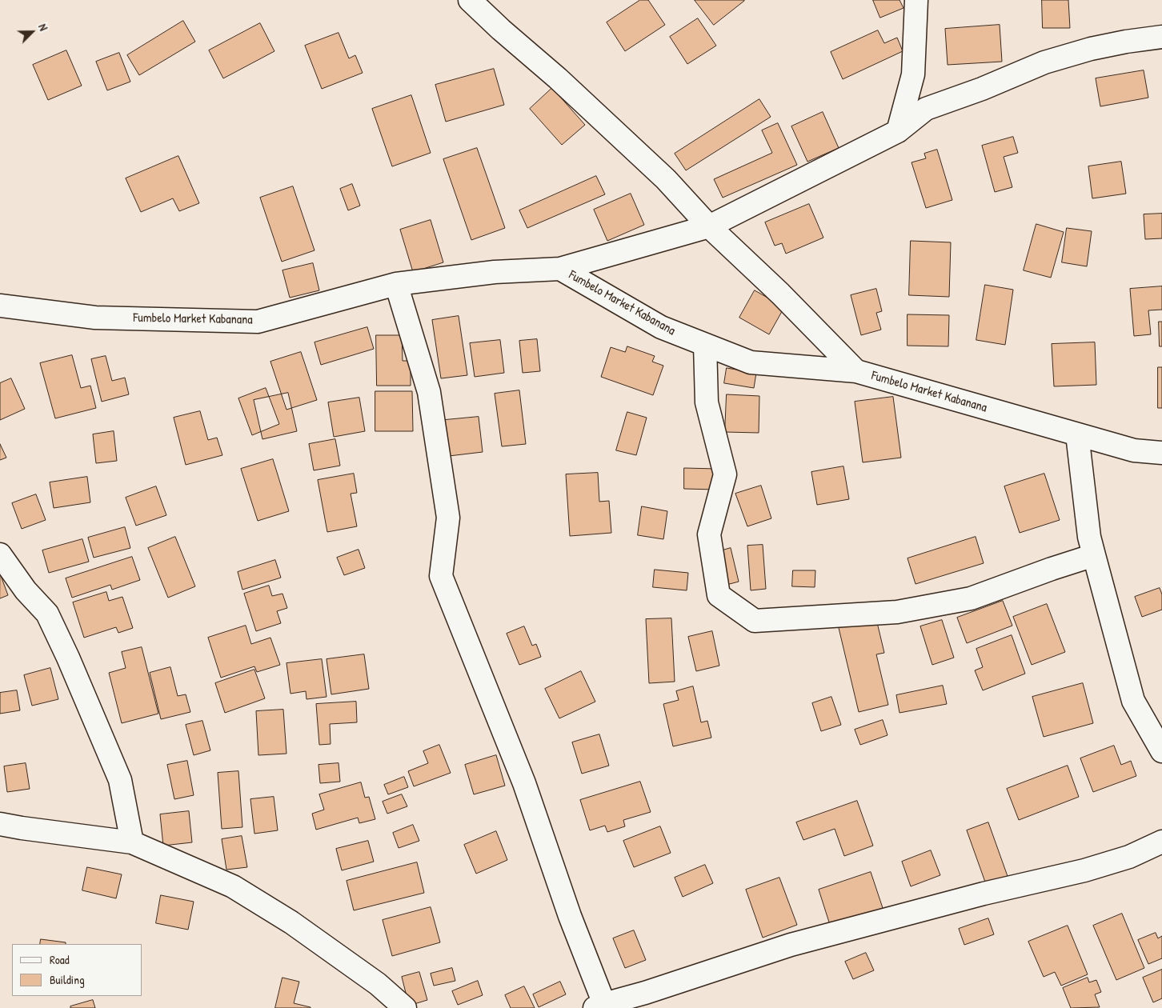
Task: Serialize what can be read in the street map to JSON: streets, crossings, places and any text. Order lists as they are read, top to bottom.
{
  "streets": {
    "street": ["Fumbelo Market Kabanana"]
  },
  "legend": ["Road", "Building"],
  "north": "top right"
}
